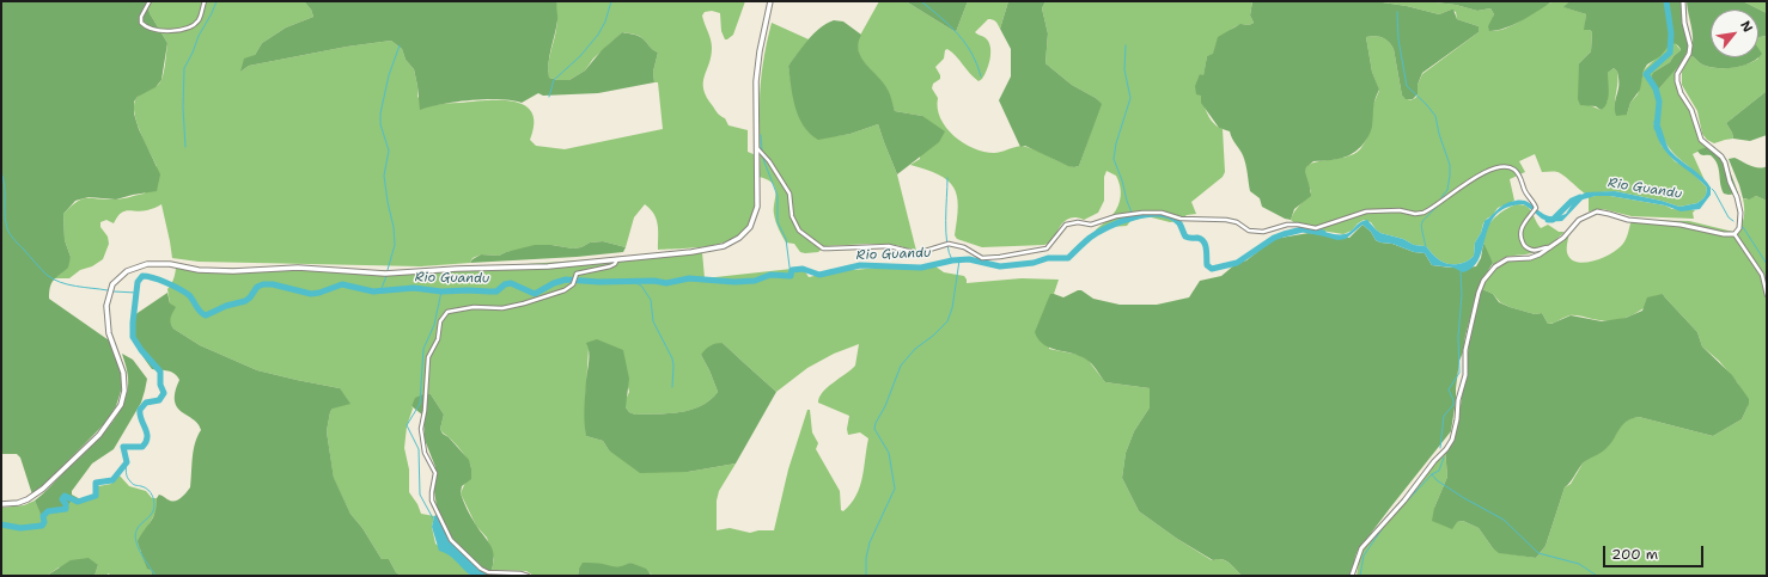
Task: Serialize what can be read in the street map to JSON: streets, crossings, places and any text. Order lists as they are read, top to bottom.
{
  "water": ["Rio Guandu"],
  "scale_bar": "200 m",
  "north": "top right"
}
